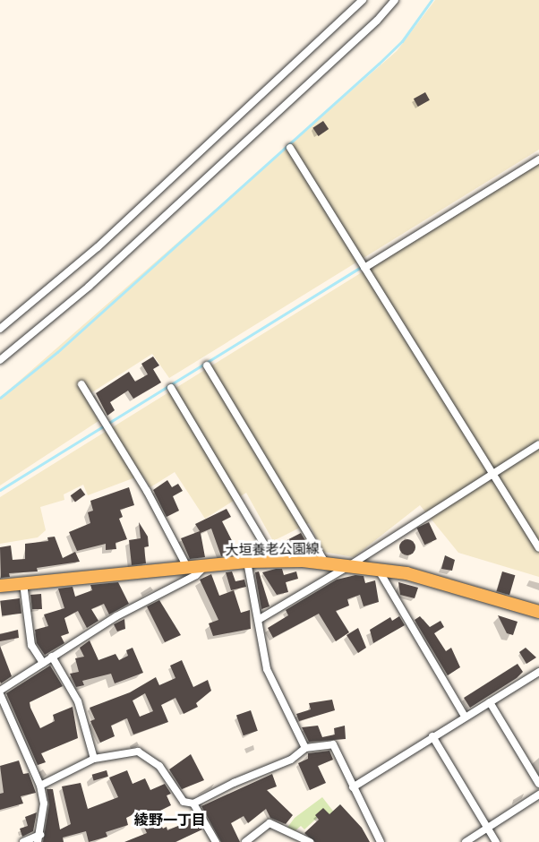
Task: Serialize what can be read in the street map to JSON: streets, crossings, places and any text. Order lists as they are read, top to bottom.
{
  "streets": {
    "main road": ["大垣養老公園線"]
  },
  "districts": ["綾野一丁目"]
}
